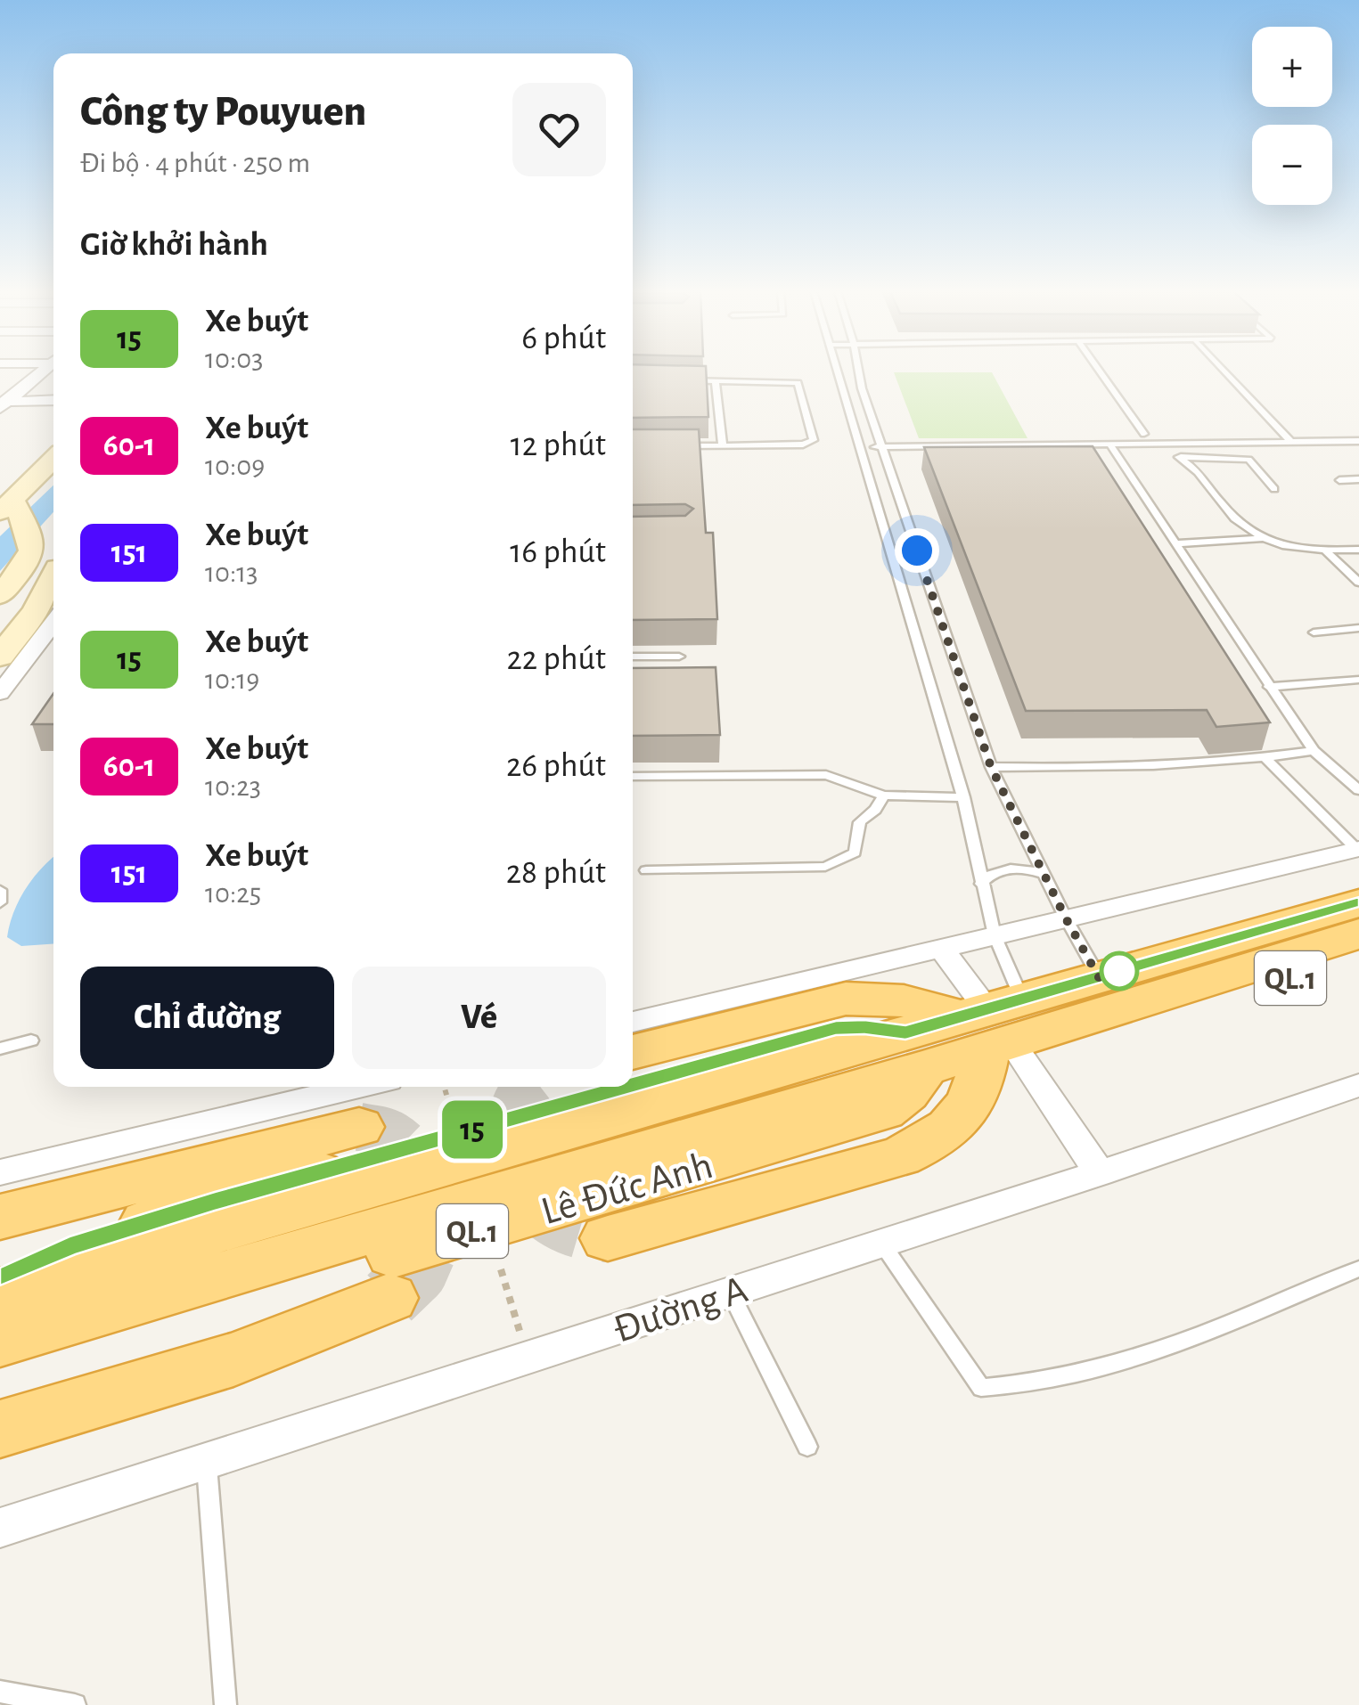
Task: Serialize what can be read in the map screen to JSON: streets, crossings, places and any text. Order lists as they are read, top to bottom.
{
  "streets": {
    "highway": ["QL.1", "Lê Đức Anh"],
    "street": ["Đường A"]
  },
  "lines": ["bus line 15"],
  "page": {
    "on_map": "15",
    "map_buttons": ["+", "−"],
    "heading": [
      ["Công ty Pouyuen", "Đi bộ · 4 phút · 250 m"],
      "Giờ khởi hành"
    ],
    "list": [
      {
        "mark": "15",
        "name": "Xe buýt",
        "note": "10:03",
        "value": "6 phút"
      },
      {
        "mark": "60-1",
        "name": "Xe buýt",
        "note": "10:09",
        "value": "12 phút"
      },
      {
        "mark": "151",
        "name": "Xe buýt",
        "note": "10:13",
        "value": "16 phút"
      },
      {
        "mark": "15",
        "name": "Xe buýt",
        "note": "10:19",
        "value": "22 phút"
      },
      {
        "mark": "60-1",
        "name": "Xe buýt",
        "note": "10:23",
        "value": "26 phút"
      },
      {
        "mark": "151",
        "name": "Xe buýt",
        "note": "10:25",
        "value": "28 phút"
      }
    ],
    "buttons": ["Chỉ đường", "Vé"]
  }
}
